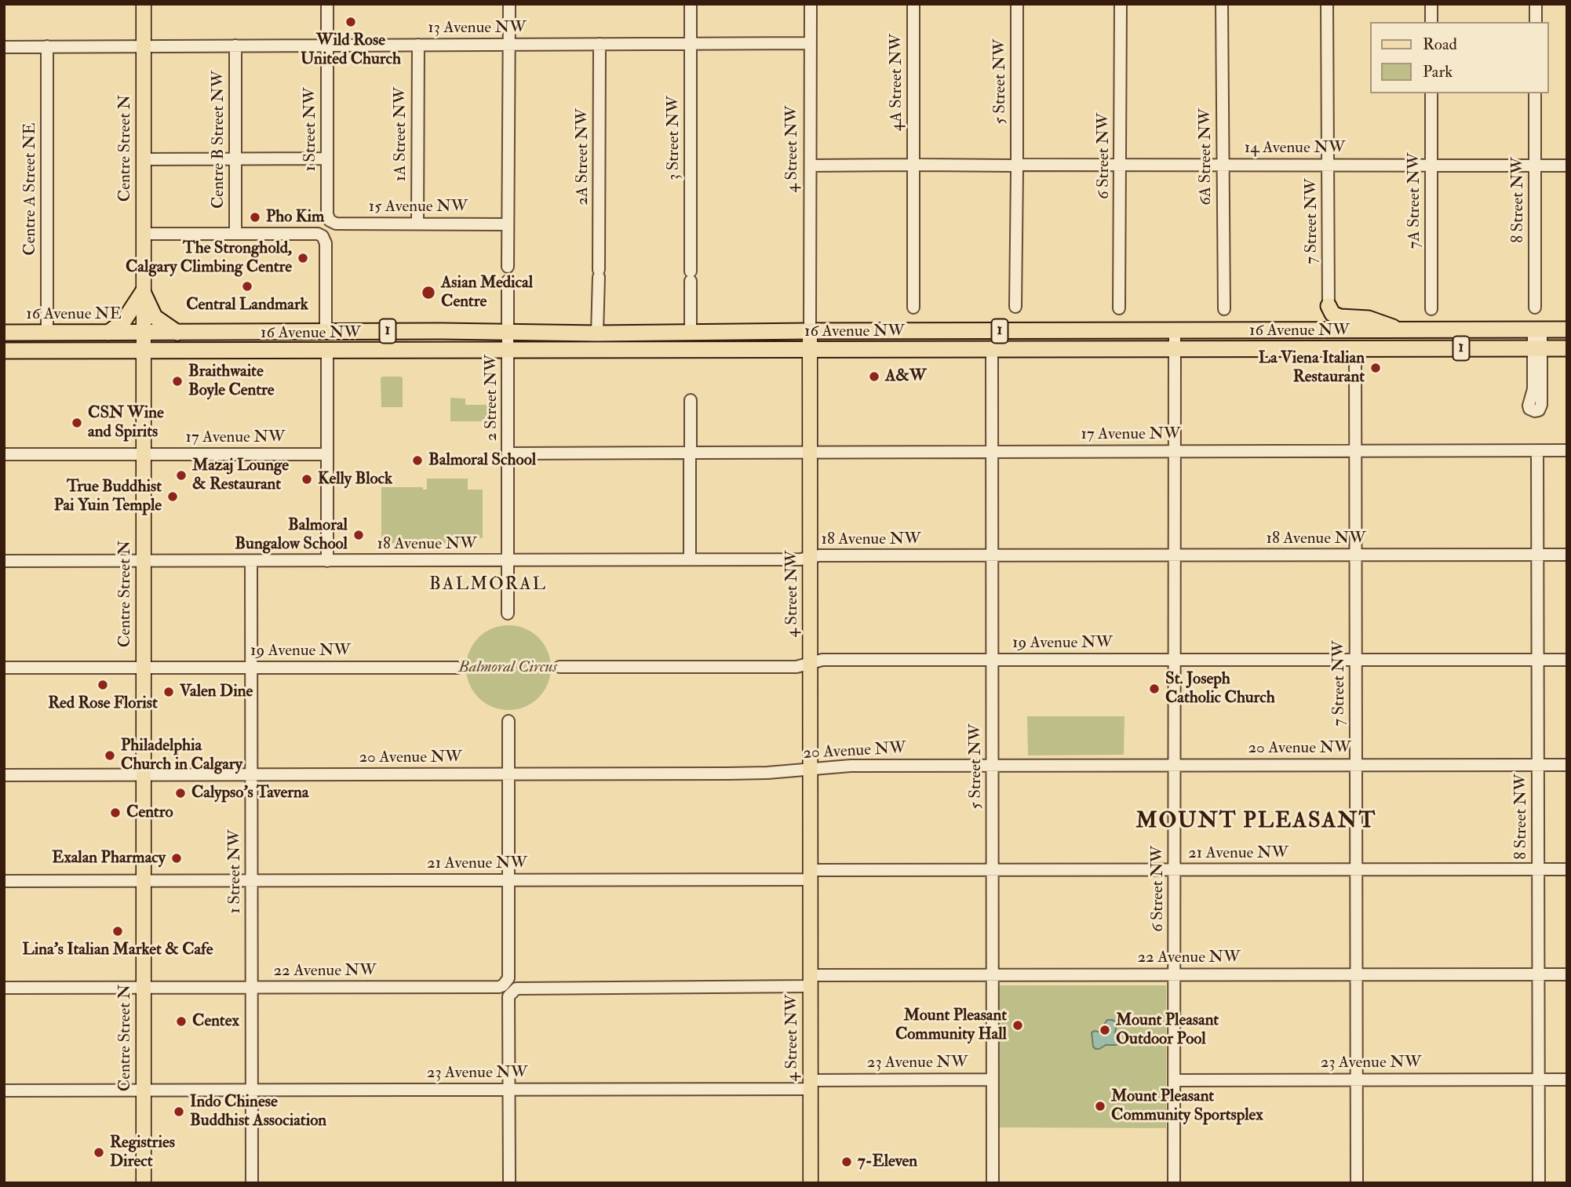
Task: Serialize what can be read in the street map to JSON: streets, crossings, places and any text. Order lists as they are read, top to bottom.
{
  "streets": {
    "highway": ["16 Avenue NE", "1", "16 Avenue NW"],
    "main road": ["Centre Street N", "4 Street NW"],
    "street": [
      "13 Avenue NW",
      "5 Street NW",
      "4A Street NW",
      "1 Street NW",
      "1A Street NW",
      "3 Street NW",
      "Centre B Street NW",
      "14 Avenue NW",
      "6 Street NW",
      "2A Street NW",
      "6A Street NW",
      "Centre A Street NE",
      "8 Street NW",
      "7A Street NW",
      "15 Avenue NW",
      "7 Street NW",
      "2 Street NW",
      "17 Avenue NW",
      "18 Avenue NW",
      "19 Avenue NW",
      "20 Avenue NW",
      "21 Avenue NW",
      "22 Avenue NW",
      "23 Avenue NW"
    ]
  },
  "crossings": [
    ["13 Avenue NW", "1 Street NW"],
    ["13 Avenue NW", "1A Street NW"],
    ["13 Avenue NW", "3 Street NW"],
    ["13 Avenue NW", "Centre B Street NW"],
    ["13 Avenue NW", "Centre Street N"],
    ["13 Avenue NW", "4 Street NW"],
    ["13 Avenue NW", "2A Street NW"],
    ["13 Avenue NW", "Centre A Street NE"],
    ["5 Street NW", "14 Avenue NW"],
    ["5 Street NW", "16 Avenue NW"],
    ["5 Street NW", "17 Avenue NW"],
    ["5 Street NW", "18 Avenue NW"],
    ["5 Street NW", "19 Avenue NW"],
    ["5 Street NW", "20 Avenue NW"],
    ["5 Street NW", "21 Avenue NW"],
    ["5 Street NW", "22 Avenue NW"],
    ["5 Street NW", "23 Avenue NW"],
    ["4A Street NW", "14 Avenue NW"],
    ["1 Street NW", "15 Avenue NW"],
    ["1 Street NW", "18 Avenue NW"],
    ["1 Street NW", "19 Avenue NW"],
    ["1 Street NW", "20 Avenue NW"],
    ["1 Street NW", "21 Avenue NW"],
    ["1 Street NW", "22 Avenue NW"],
    ["1 Street NW", "23 Avenue NW"],
    ["1A Street NW", "15 Avenue NW"],
    ["3 Street NW", "16 Avenue NW"],
    ["Centre Street N", "16 Avenue NE"],
    ["Centre Street N", "1"],
    ["Centre Street N", "16 Avenue NW"],
    ["Centre Street N", "17 Avenue NW"],
    ["Centre Street N", "18 Avenue NW"],
    ["Centre Street N", "19 Avenue NW"],
    ["Centre Street N", "20 Avenue NW"],
    ["Centre Street N", "21 Avenue NW"],
    ["Centre Street N", "22 Avenue NW"],
    ["Centre Street N", "23 Avenue NW"],
    ["14 Avenue NW", "4 Street NW"],
    ["14 Avenue NW", "6 Street NW"],
    ["14 Avenue NW", "6A Street NW"],
    ["14 Avenue NW", "8 Street NW"],
    ["14 Avenue NW", "7A Street NW"],
    ["14 Avenue NW", "7 Street NW"],
    ["4 Street NW", "16 Avenue NW"],
    ["4 Street NW", "17 Avenue NW"],
    ["4 Street NW", "18 Avenue NW"],
    ["4 Street NW", "19 Avenue NW"],
    ["4 Street NW", "20 Avenue NW"],
    ["4 Street NW", "21 Avenue NW"],
    ["4 Street NW", "22 Avenue NW"],
    ["4 Street NW", "23 Avenue NW"],
    ["6 Street NW", "16 Avenue NW"],
    ["6 Street NW", "17 Avenue NW"],
    ["6 Street NW", "18 Avenue NW"],
    ["6 Street NW", "19 Avenue NW"],
    ["6 Street NW", "20 Avenue NW"],
    ["6 Street NW", "21 Avenue NW"],
    ["6 Street NW", "22 Avenue NW"],
    ["6 Street NW", "23 Avenue NW"],
    ["2A Street NW", "16 Avenue NW"],
    ["Centre A Street NE", "16 Avenue NE"],
    ["8 Street NW", "17 Avenue NW"],
    ["8 Street NW", "18 Avenue NW"],
    ["8 Street NW", "19 Avenue NW"],
    ["8 Street NW", "20 Avenue NW"],
    ["8 Street NW", "21 Avenue NW"],
    ["8 Street NW", "22 Avenue NW"],
    ["8 Street NW", "23 Avenue NW"],
    ["7 Street NW", "16 Avenue NW"],
    ["7 Street NW", "17 Avenue NW"],
    ["7 Street NW", "18 Avenue NW"],
    ["7 Street NW", "19 Avenue NW"],
    ["7 Street NW", "20 Avenue NW"],
    ["7 Street NW", "21 Avenue NW"],
    ["7 Street NW", "22 Avenue NW"],
    ["7 Street NW", "23 Avenue NW"],
    ["16 Avenue NE", "16 Avenue NW"],
    ["1", "16 Avenue NW"],
    ["16 Avenue NW", "2 Street NW"],
    ["2 Street NW", "17 Avenue NW"],
    ["2 Street NW", "18 Avenue NW"]
  ],
  "districts": ["BALMORAL", "MOUNT PLEASANT"],
  "parks": ["Balmoral Circus"],
  "places": [
    "Wild Rose United Church",
    "Pho Kim",
    "The Stronghold, Calgary Climbing Centre",
    "Central Landmark",
    "Asian Medical Centre",
    "La Viena Italian Restaurant",
    "A&W",
    "Braithwaite Boyle Centre",
    "CSN Wine and Spirits",
    "Balmoral School",
    "Mazaj Lounge & Restaurant",
    "Kelly Block",
    "True Buddhist Pai Yuin Temple",
    "Balmoral Bungalow School",
    "Red Rose Florist",
    "St. Joseph Catholic Church",
    "Valen Dine",
    "Philadelphia Church in Calgary",
    "Calypso's Taverna",
    "Centro",
    "Exalan Pharmacy",
    "Lina's Italian Market & Cafe",
    "Centex",
    "Mount Pleasant Community Hall",
    "Mount Pleasant Outdoor Pool",
    "Mount Pleasant Community Sportsplex",
    "Indo Chinese Buddhist Association",
    "Registries Direct",
    "7-Eleven"
  ],
  "legend": ["Road", "Park"]
}
